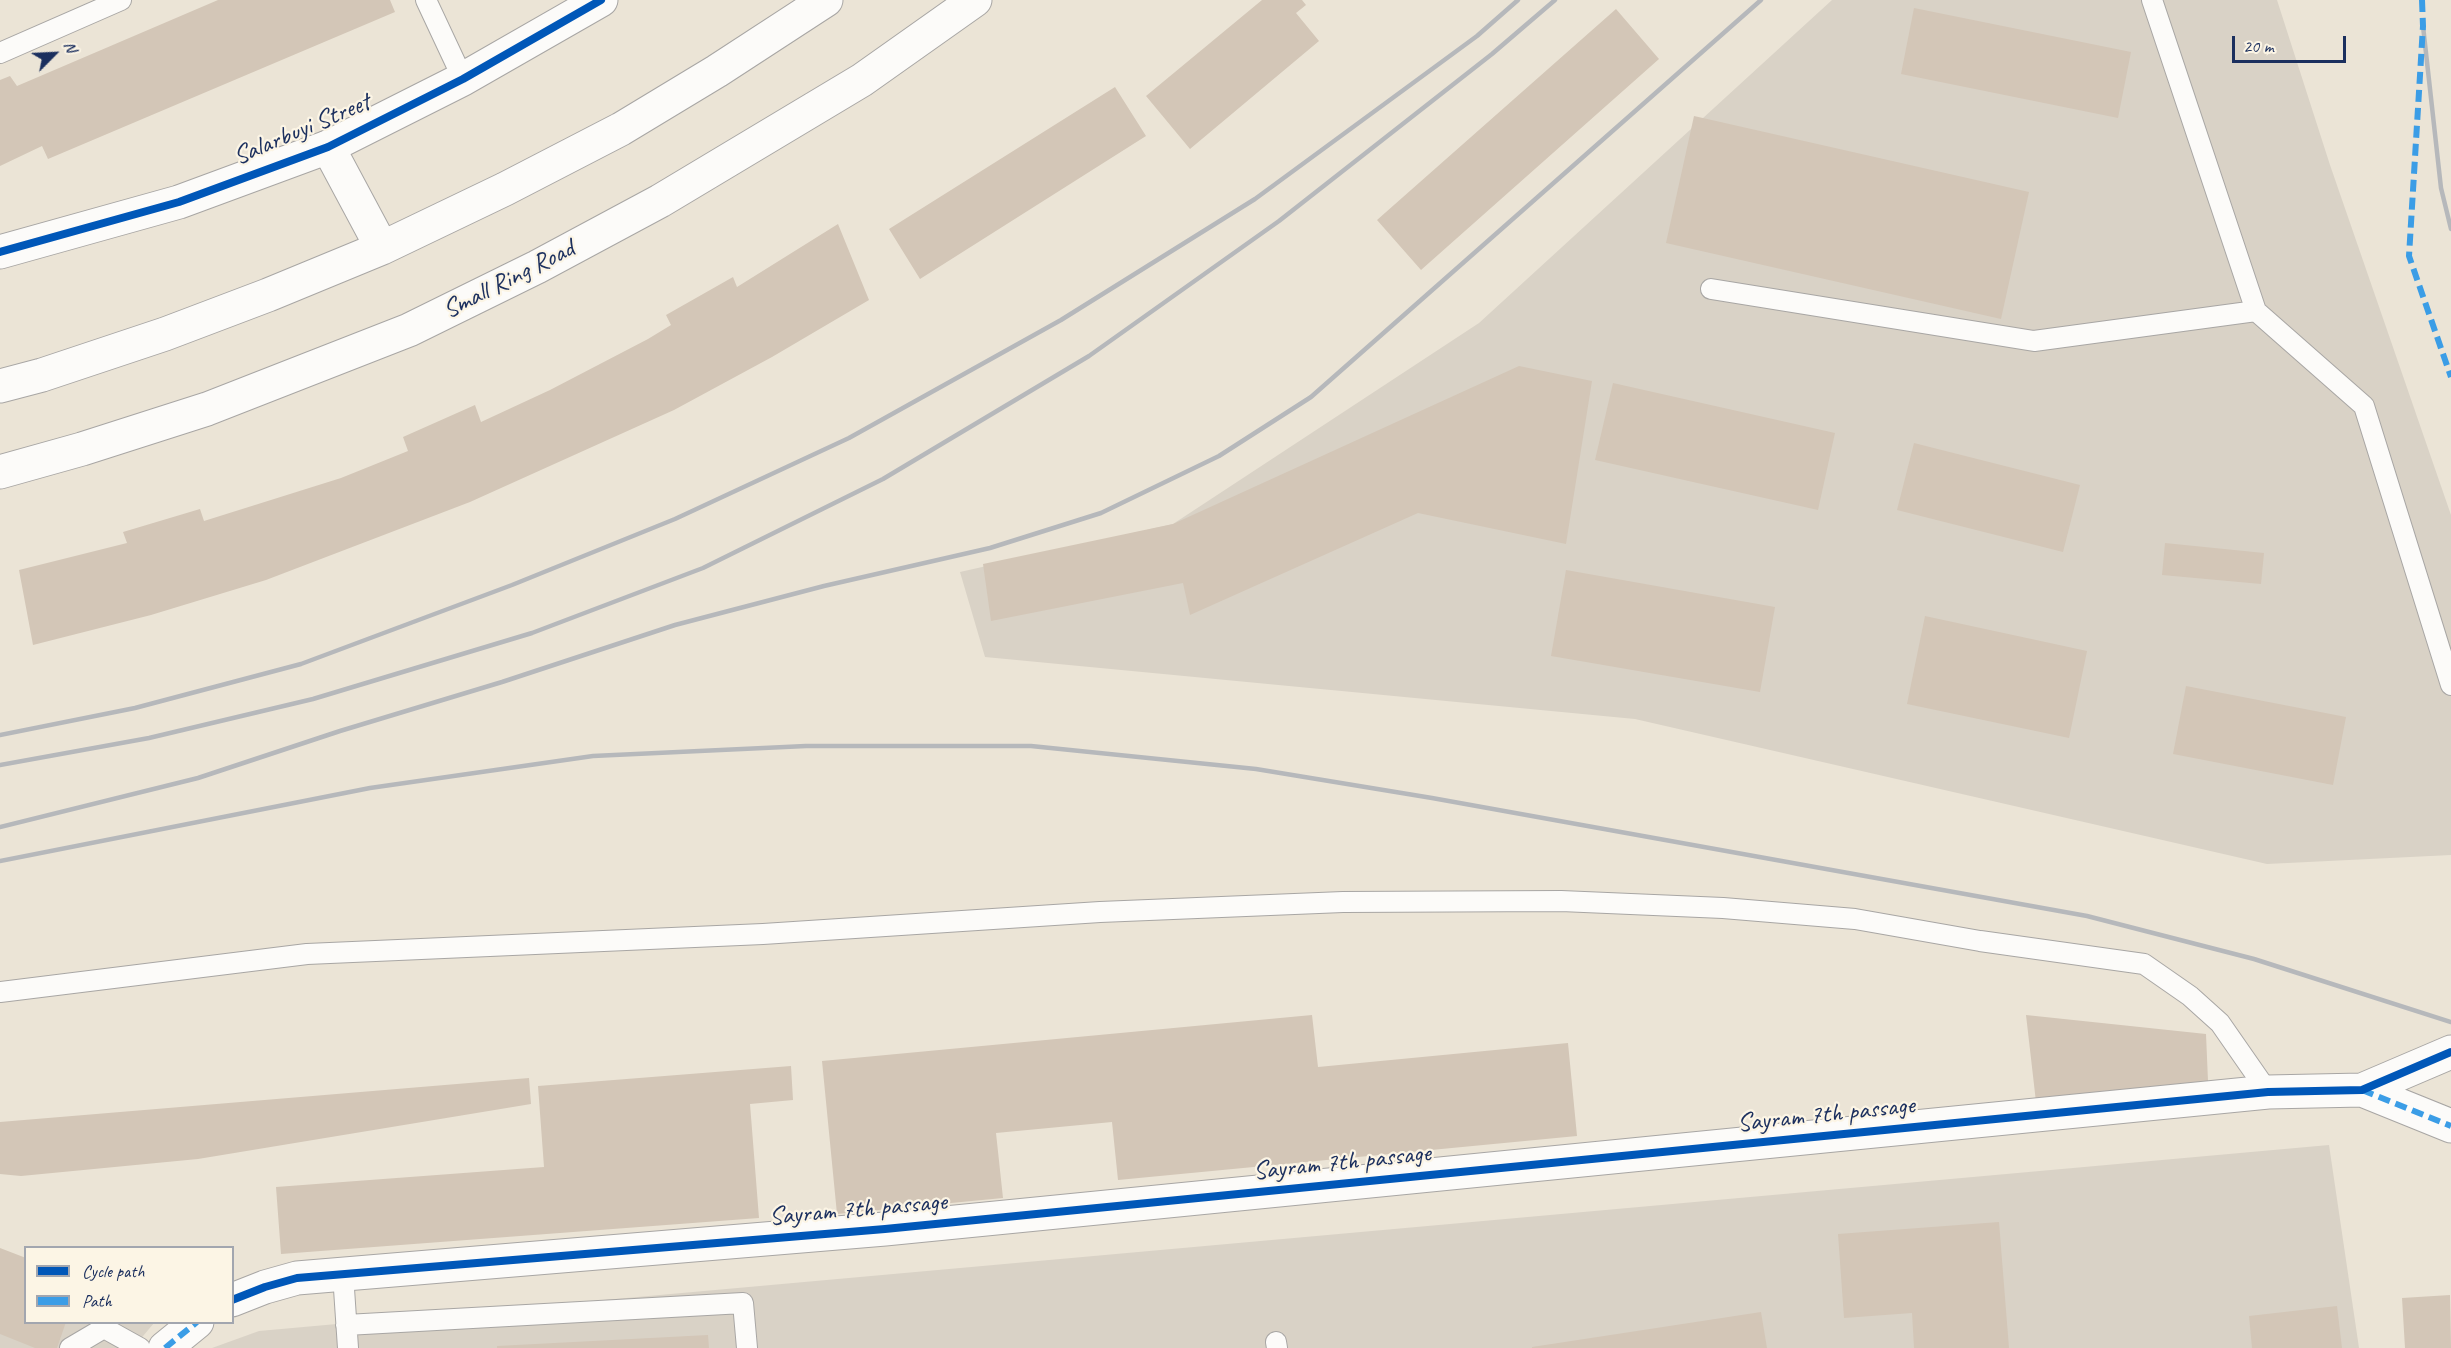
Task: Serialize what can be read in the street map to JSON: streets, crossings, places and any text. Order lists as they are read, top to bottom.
{
  "streets": {
    "main road": ["Salarbuyi Street", "Small Ring Road", "Sayram 7th passage"]
  },
  "legend": ["Cycle path", "Path"],
  "scale_bar": "20 m",
  "north": "top right"
}
